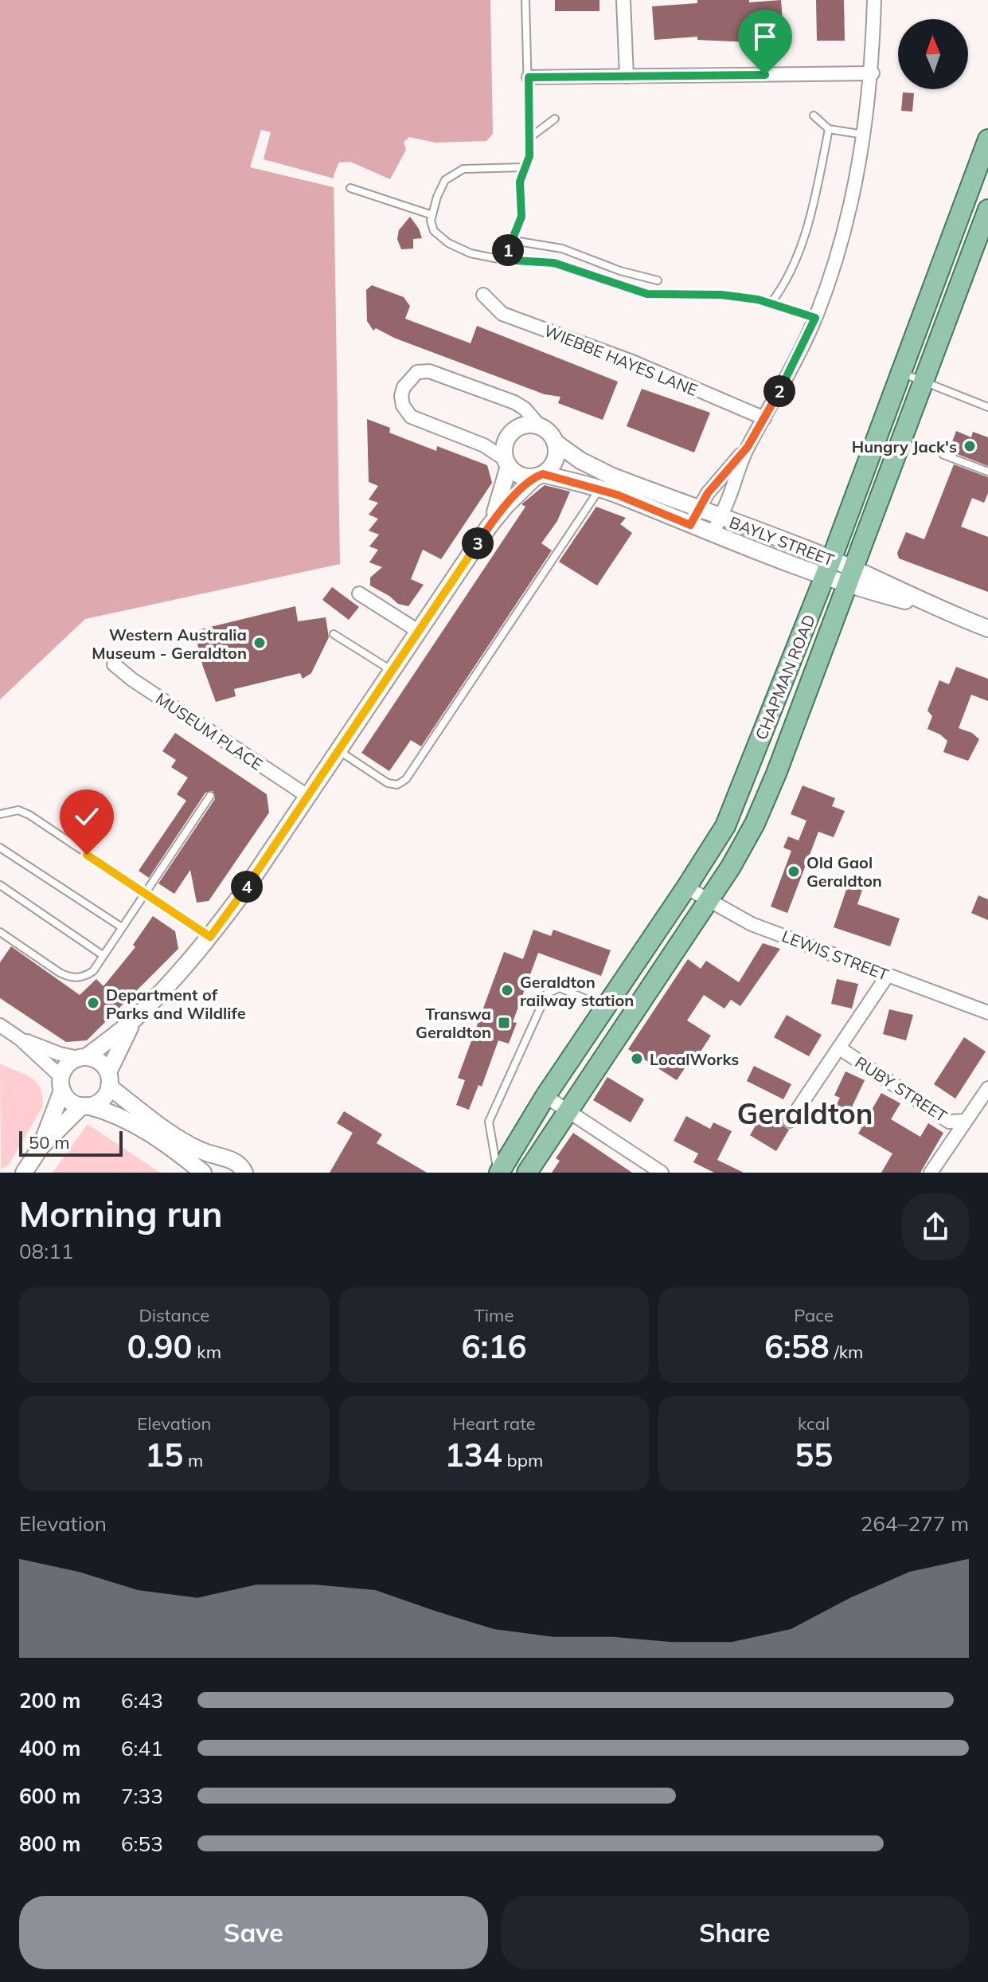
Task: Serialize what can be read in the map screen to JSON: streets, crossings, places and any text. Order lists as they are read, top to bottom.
{
  "streets": {
    "main road": ["CHAPMAN ROAD"],
    "street": [
      "WIEBBE HAYES LANE",
      "BAYLY STREET",
      "MUSEUM PLACE",
      "LEWIS STREET",
      "RUBY STREET"
    ]
  },
  "crossings": [
    ["BAYLY STREET", "CHAPMAN ROAD"],
    ["CHAPMAN ROAD", "LEWIS STREET"]
  ],
  "districts": ["Geraldton"],
  "places": {
    "other": [
      "Hungry Jack's",
      "Western Australia Museum - Geraldton",
      "Old Gaol Geraldton",
      "Geraldton railway station",
      "Department of Parks and Wildlife",
      "LocalWorks"
    ],
    "transit": ["Transwa Geraldton"]
  },
  "scale_bar": "50 m",
  "north": "top",
  "page": {
    "pins": [
      "1",
      "2",
      "3",
      "4"
    ],
    "scale": "50 m",
    "heading": ["Morning run", "08:11"],
    "stats": [
      ["Distance", "0.90 km"],
      ["Time", "6:16"],
      ["Pace", "6:58 /km"],
      ["Elevation", "15 m"],
      ["Heart rate", "134 bpm"],
      ["kcal", "55"]
    ],
    "chart": ["Elevation", "264–277 m"],
    "list": [
      {
        "name": "200 m",
        "note": "6:43"
      },
      {
        "name": "400 m",
        "note": "6:41"
      },
      {
        "name": "600 m",
        "note": "7:33"
      },
      {
        "name": "800 m",
        "note": "6:53"
      }
    ],
    "buttons": ["Save", "Share"]
  }
}
